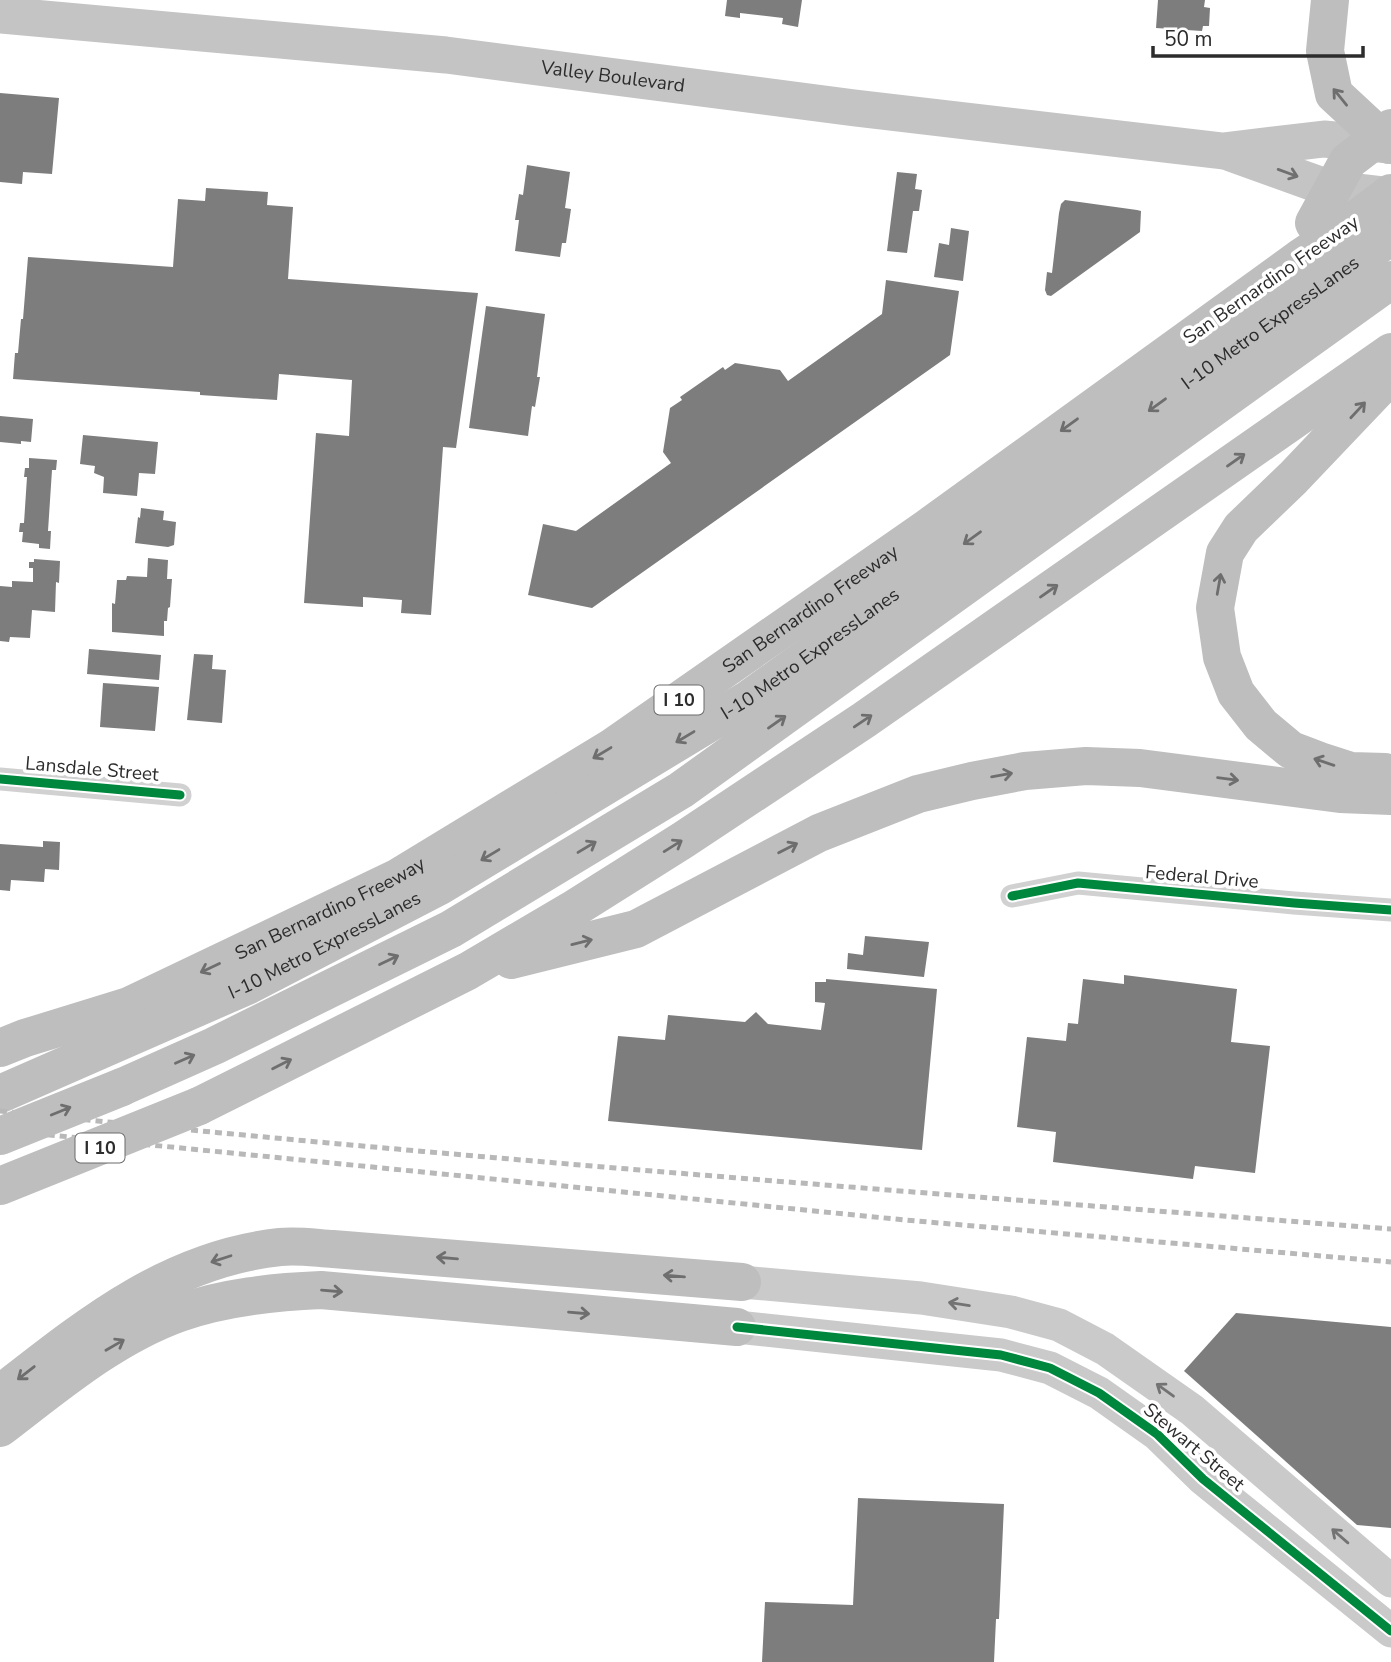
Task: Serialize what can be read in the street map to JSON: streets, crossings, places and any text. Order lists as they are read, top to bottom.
{
  "streets": {
    "highway": ["San Bernardino Freeway", "I-10 Metro ExpressLanes", "I 10"],
    "main road": ["Valley Boulevard"],
    "street": ["Lansdale Street", "Federal Drive", "Stewart Street"]
  },
  "crossings": [
    ["Valley Boulevard", "San Bernardino Freeway"]
  ],
  "scale_bar": "50 m"
}
